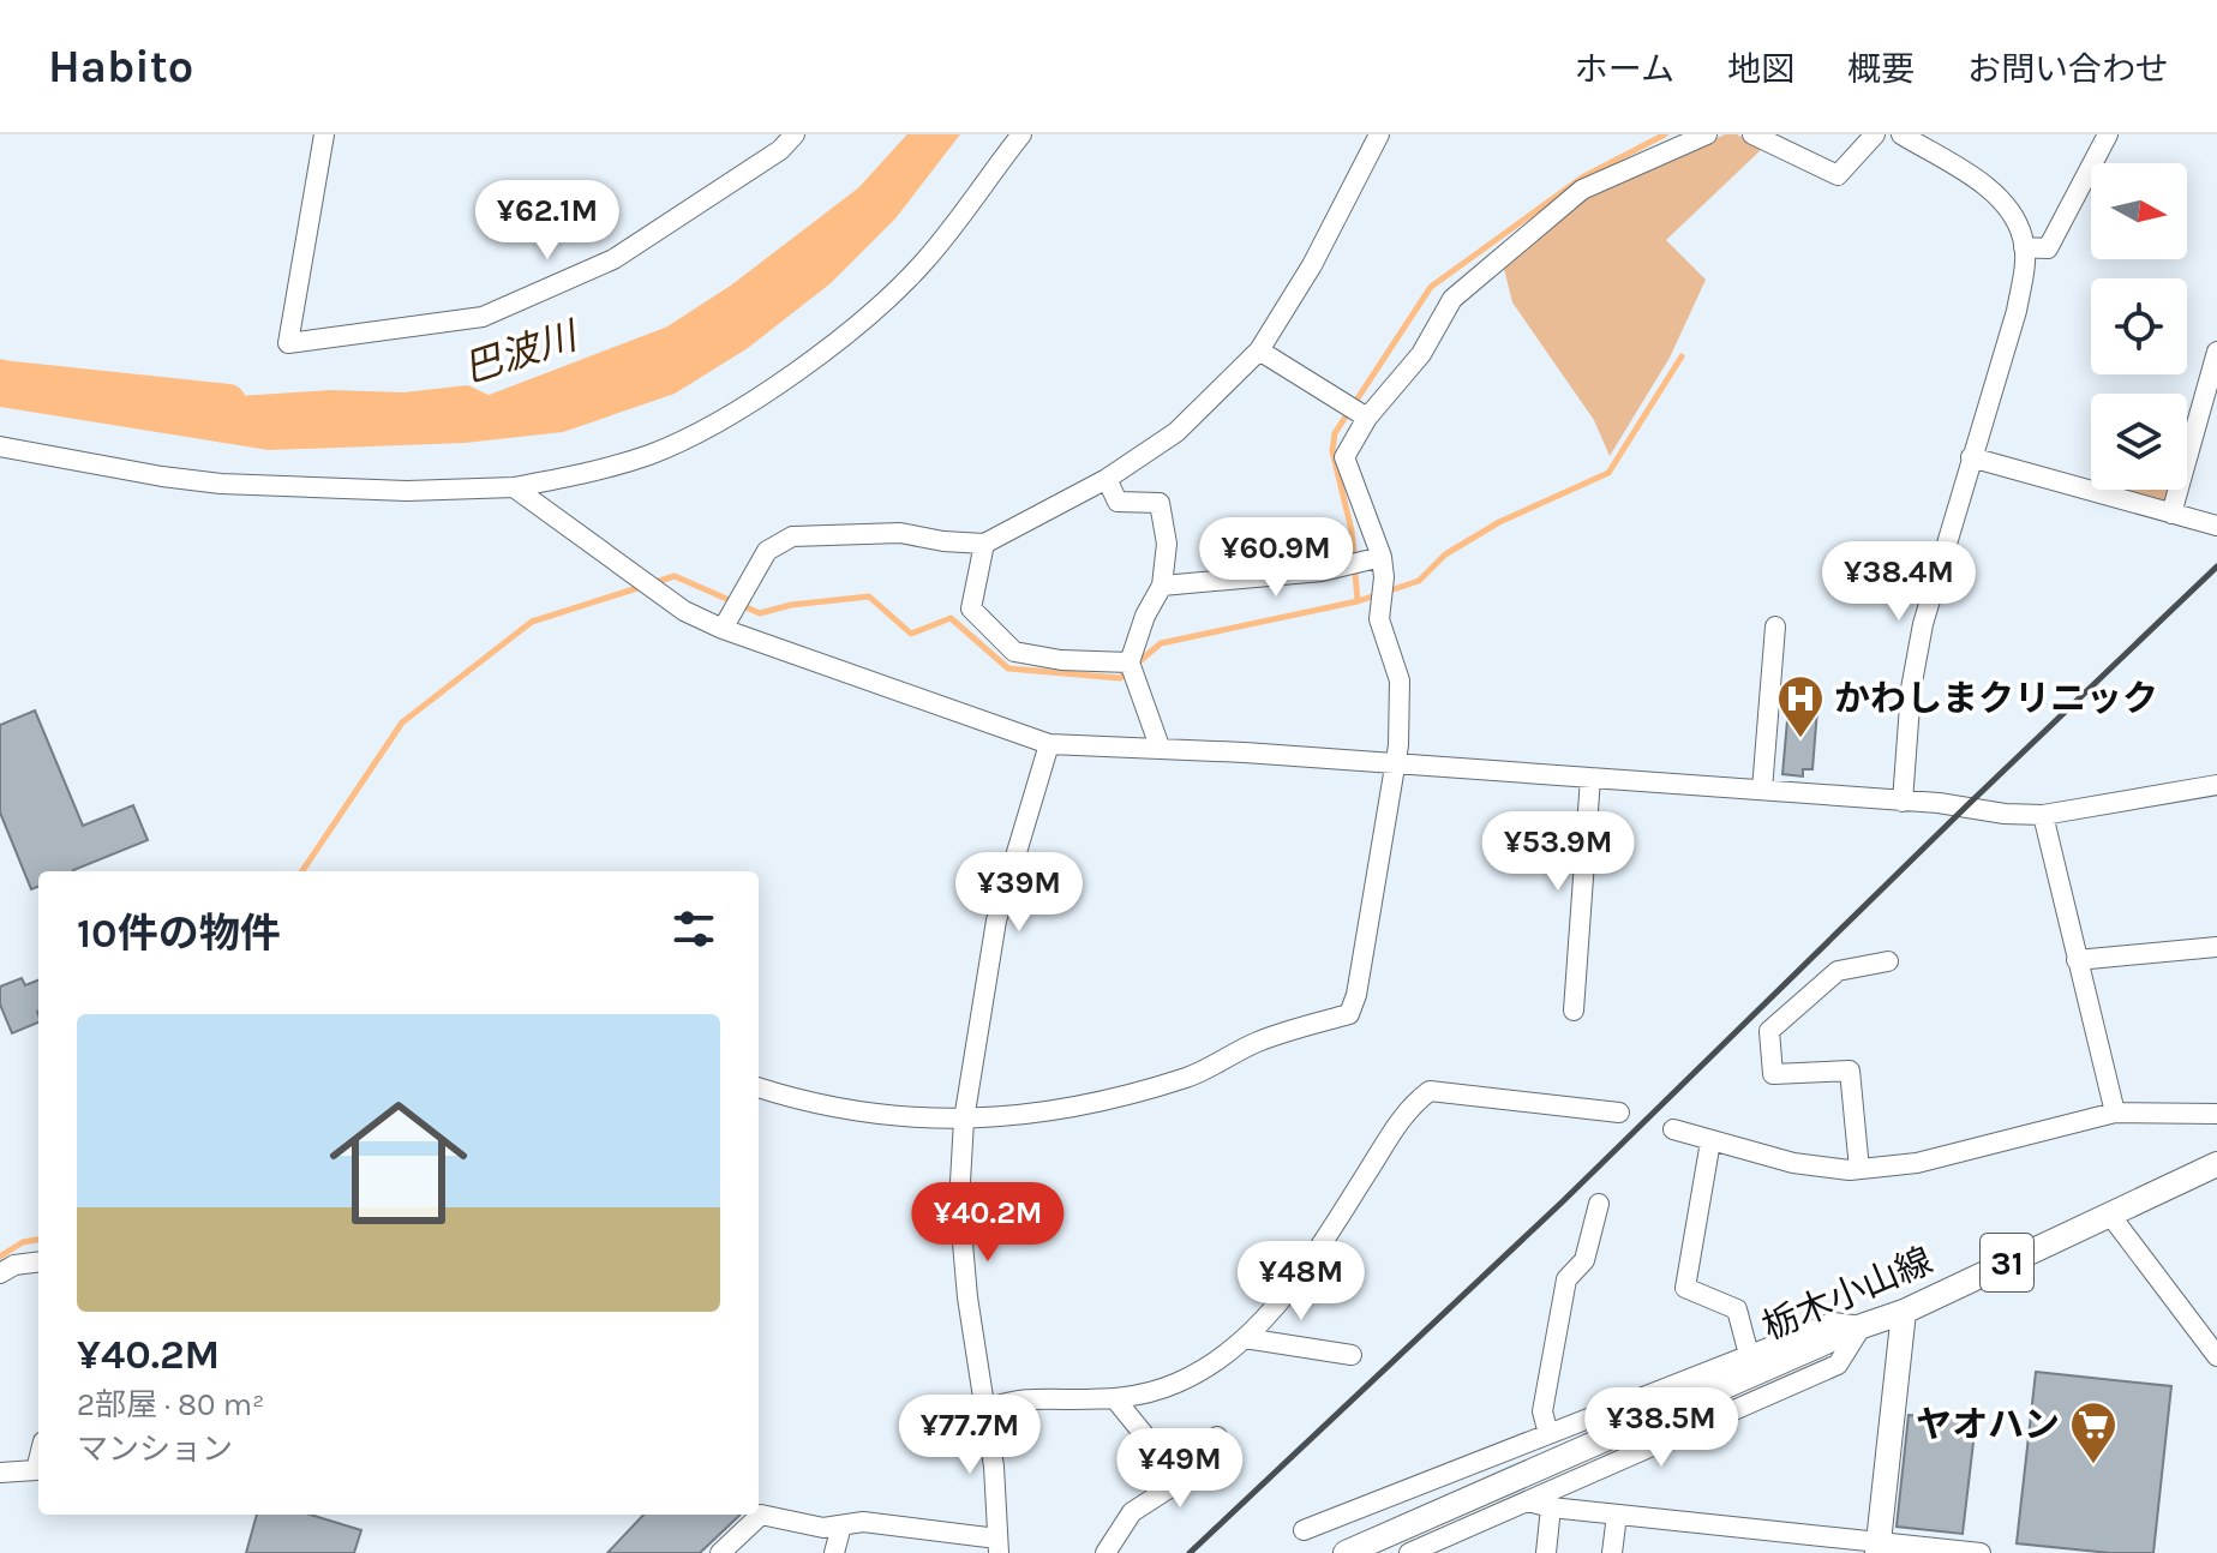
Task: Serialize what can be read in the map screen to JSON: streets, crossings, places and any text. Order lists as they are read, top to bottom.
{
  "streets": {
    "main road": ["31", "栃木小山線"]
  },
  "water": ["巴波川"],
  "places": {
    "hospital": ["かわしまクリニック"],
    "supermarket": ["ヤオハン"]
  },
  "north": "right",
  "page": {
    "header": "Habito",
    "nav": [
      "ホーム",
      "地図",
      "概要",
      "お問い合わせ"
    ],
    "price": [
      "¥62.1M",
      "¥60.9M",
      "¥38.4M",
      "¥53.9M",
      "¥39M",
      "¥40.2M",
      "¥48M",
      "¥38.5M",
      "¥77.7M",
      "¥49M"
    ],
    "heading": "10件の物件",
    "list": [
      {
        "name": "¥40.2M",
        "note": "2部屋 · 80 m² · マンション"
      }
    ]
  }
}
